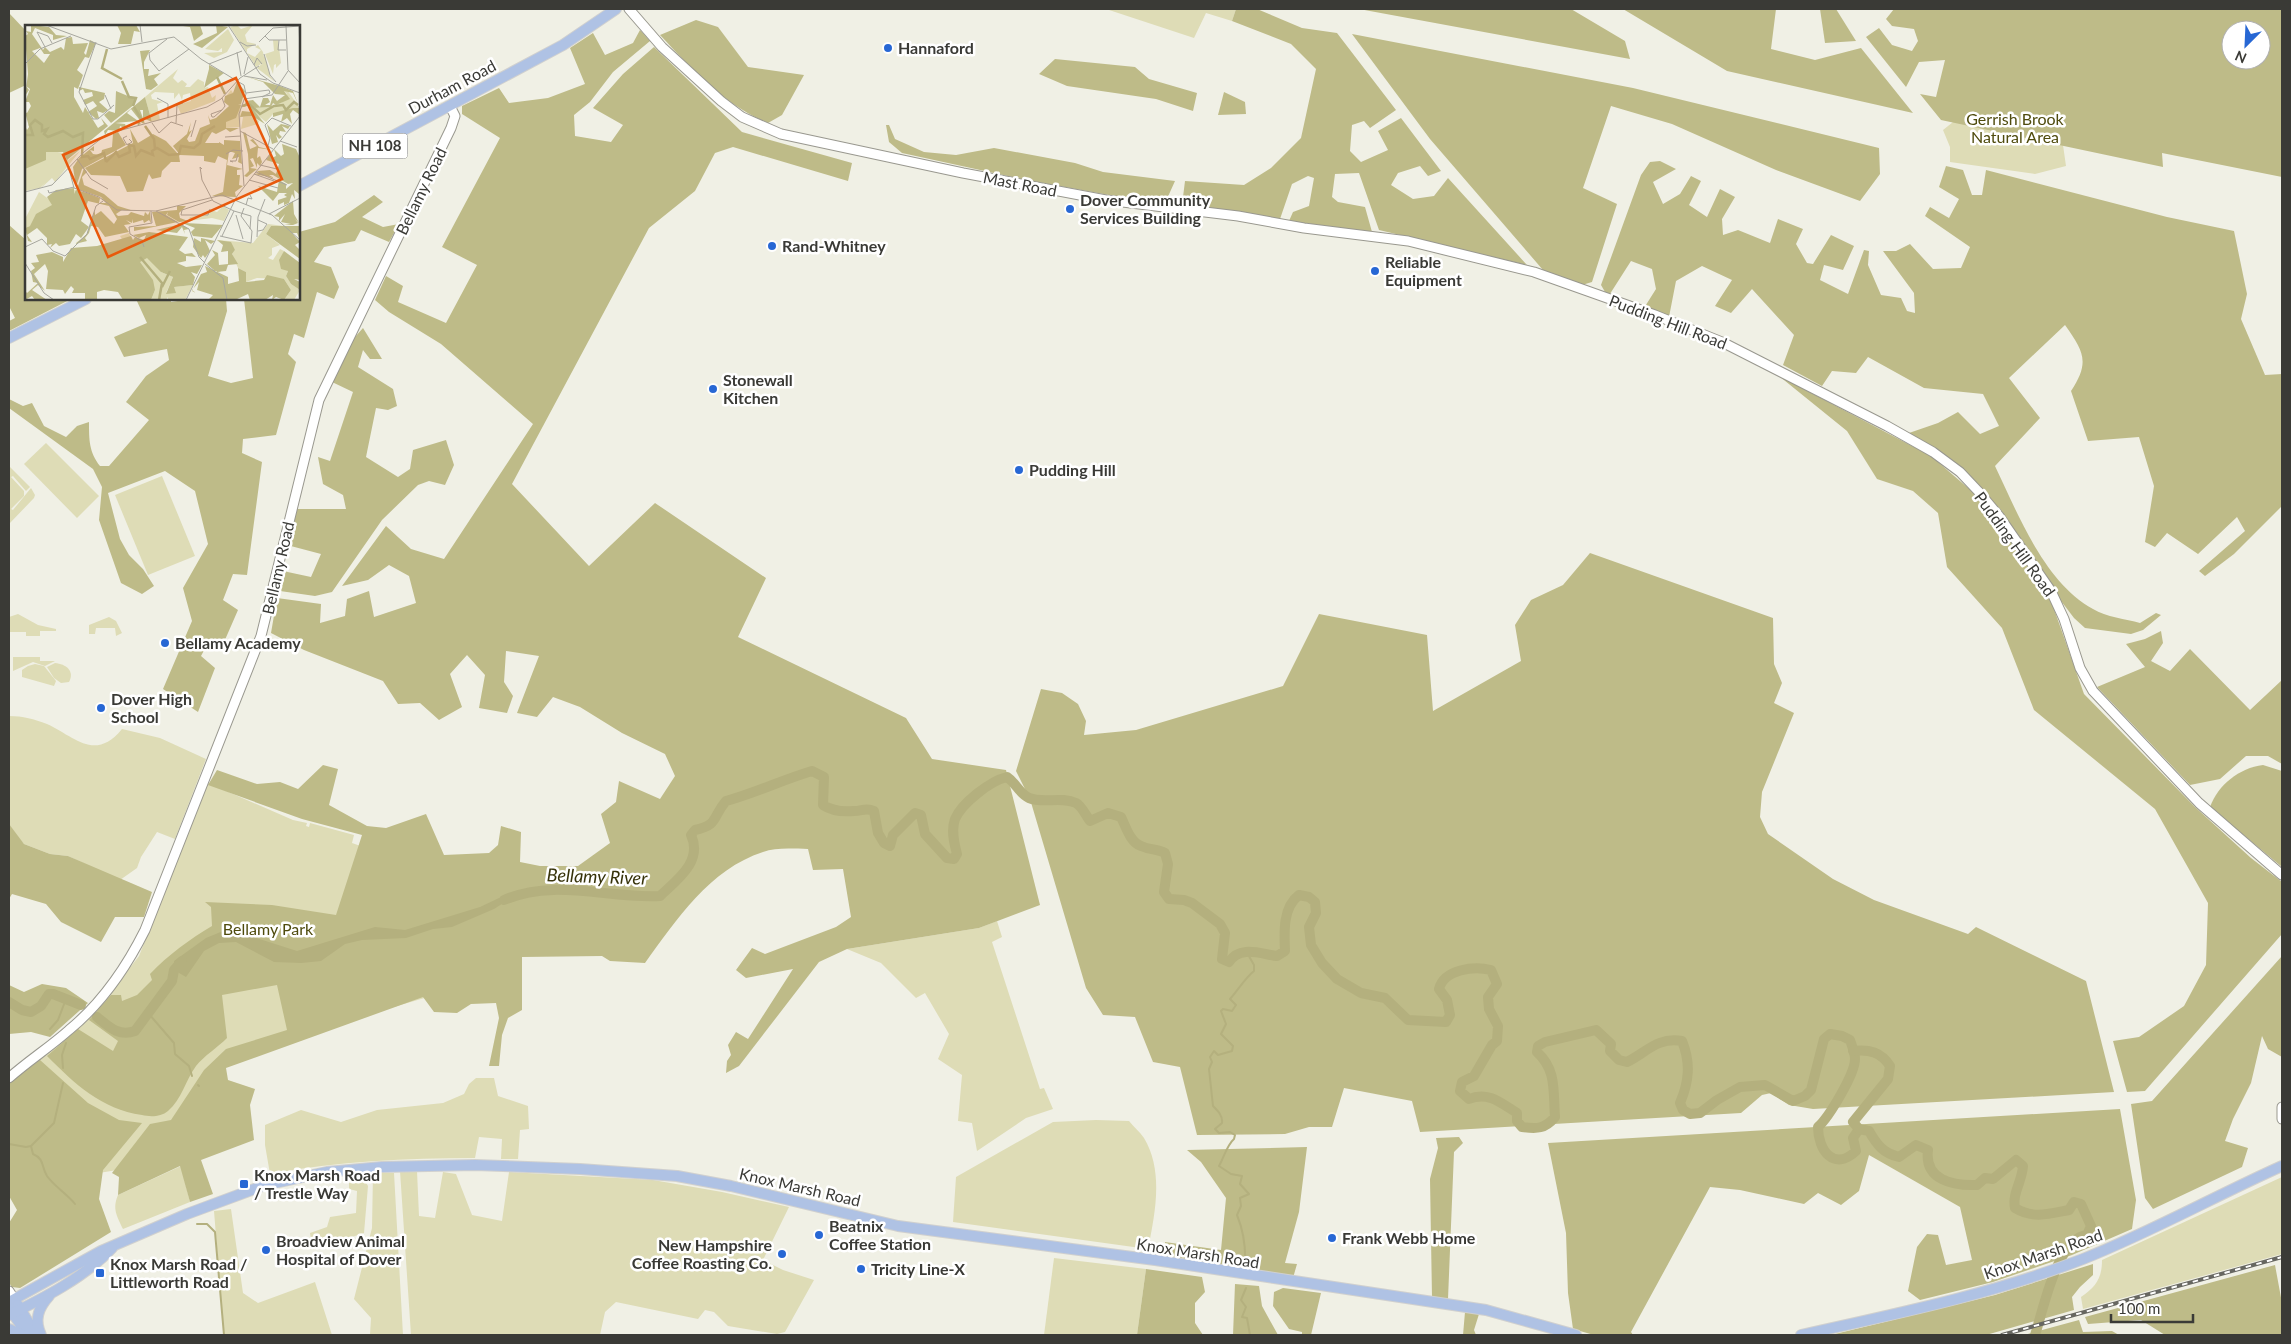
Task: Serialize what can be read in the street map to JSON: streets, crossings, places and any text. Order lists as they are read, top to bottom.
{
  "streets": {
    "main road": ["Durham Road", "NH 108", "Knox Marsh Road"],
    "street": ["Mast Road", "Bellamy Road", "Pudding Hill Road"]
  },
  "crossings": [
    ["Durham Road", "Bellamy Road"],
    ["Mast Road", "Pudding Hill Road"]
  ],
  "water": ["Bellamy River"],
  "parks": ["Gerrish Brook Natural Area", "Bellamy Park"],
  "places": {
    "other": [
      "Hannaford",
      "Dover Community Services Building",
      "Rand-Whitney",
      "Reliable Equipment",
      "Stonewall Kitchen",
      "Pudding Hill",
      "Bellamy Academy",
      "Dover High School",
      "Beatnix Coffee Station",
      "Frank Webb Home",
      "Broadview Animal Hospital of Dover",
      "New Hampshire Coffee Roasting Co.",
      "Tricity Line-X"
    ],
    "transit": ["Knox Marsh Road / Trestle Way", "Knox Marsh Road / Littleworth Road"]
  },
  "scale_bar": "100 m",
  "north": "bottom left"
}
